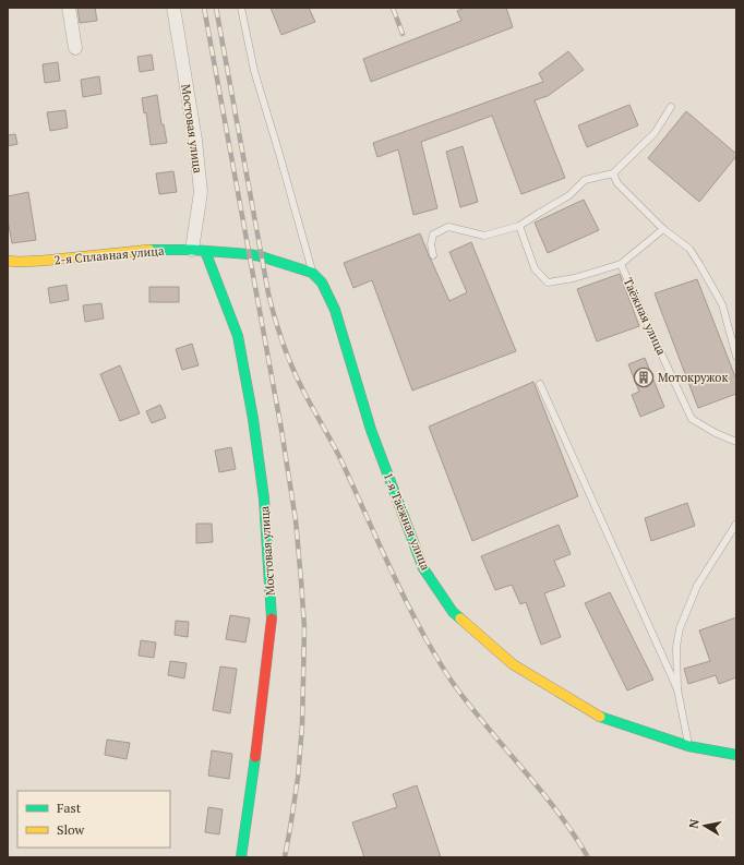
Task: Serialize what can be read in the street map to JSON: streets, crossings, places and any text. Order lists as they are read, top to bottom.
{
  "streets": {
    "street": ["Мостовая улица", "2-я Сплавная улица", "1-я Таёжная улица"],
    "lane": ["Таёжная улица"]
  },
  "crossings": [
    ["Мостовая улица", "2-я Сплавная улица"],
    ["2-я Сплавная улица", "1-я Таёжная улица"]
  ],
  "places": {
    "building": ["Мотокружок"]
  },
  "legend": ["Fast", "Slow"],
  "north": "left"
}
